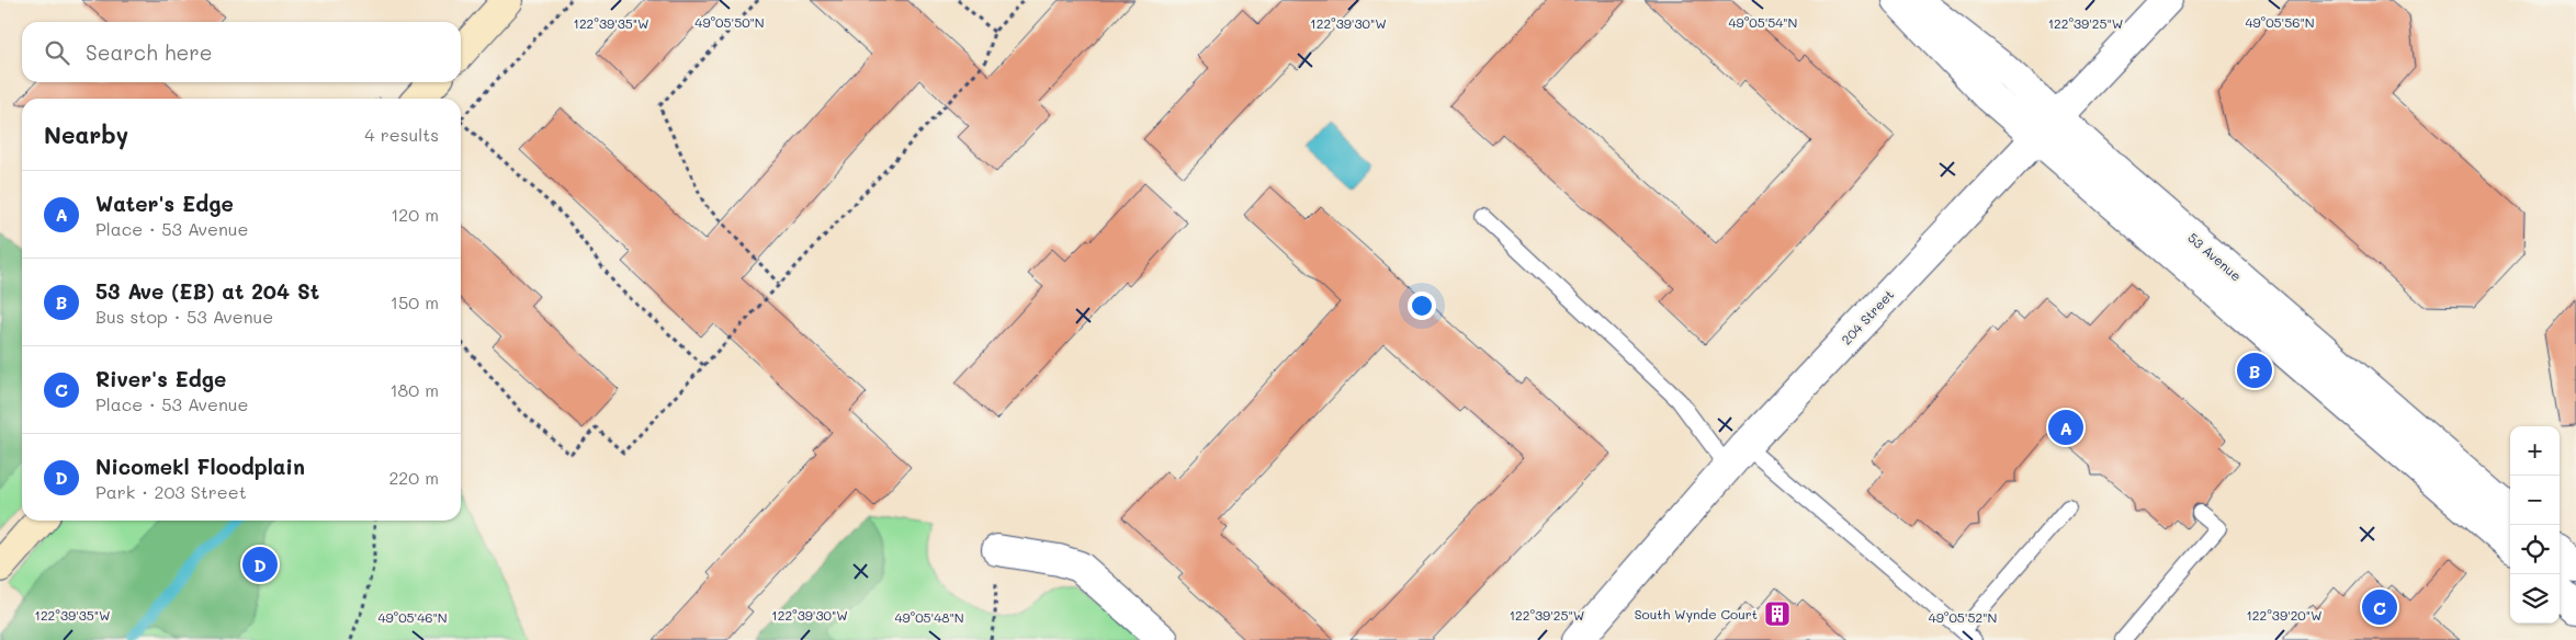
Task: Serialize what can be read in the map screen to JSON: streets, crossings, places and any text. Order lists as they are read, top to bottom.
{
  "streets": {
    "street": ["53 Avenue", "204 Street"]
  },
  "crossings": [
    ["53 Avenue", "204 Street"]
  ],
  "places": {
    "building": ["South Wynde Court"]
  },
  "page": {
    "search": "Search here",
    "heading": ["Nearby", "4 results"],
    "list": [
      {
        "mark": "A",
        "name": "Water's Edge",
        "note": "Place · 53 Avenue",
        "value": "120 m"
      },
      {
        "mark": "B",
        "name": "53 Ave (EB) at 204 St",
        "note": "Bus stop · 53 Avenue",
        "value": "150 m"
      },
      {
        "mark": "C",
        "name": "River's Edge",
        "note": "Place · 53 Avenue",
        "value": "180 m"
      },
      {
        "mark": "D",
        "name": "Nicomekl Floodplain",
        "note": "Park · 203 Street",
        "value": "220 m"
      }
    ],
    "pins": [
      "B",
      "A",
      "D",
      "C"
    ],
    "map_buttons": ["+", "−"]
  },
  "coordinates": [
    "49°05'50\"N",
    "49°05'54\"N",
    "49°05'56\"N",
    "122°39'35\"W",
    "122°39'30\"W",
    "122°39'25\"W",
    "122°39'20\"W",
    "49°05'46\"N",
    "49°05'48\"N",
    "49°05'52\"N"
  ]
}
